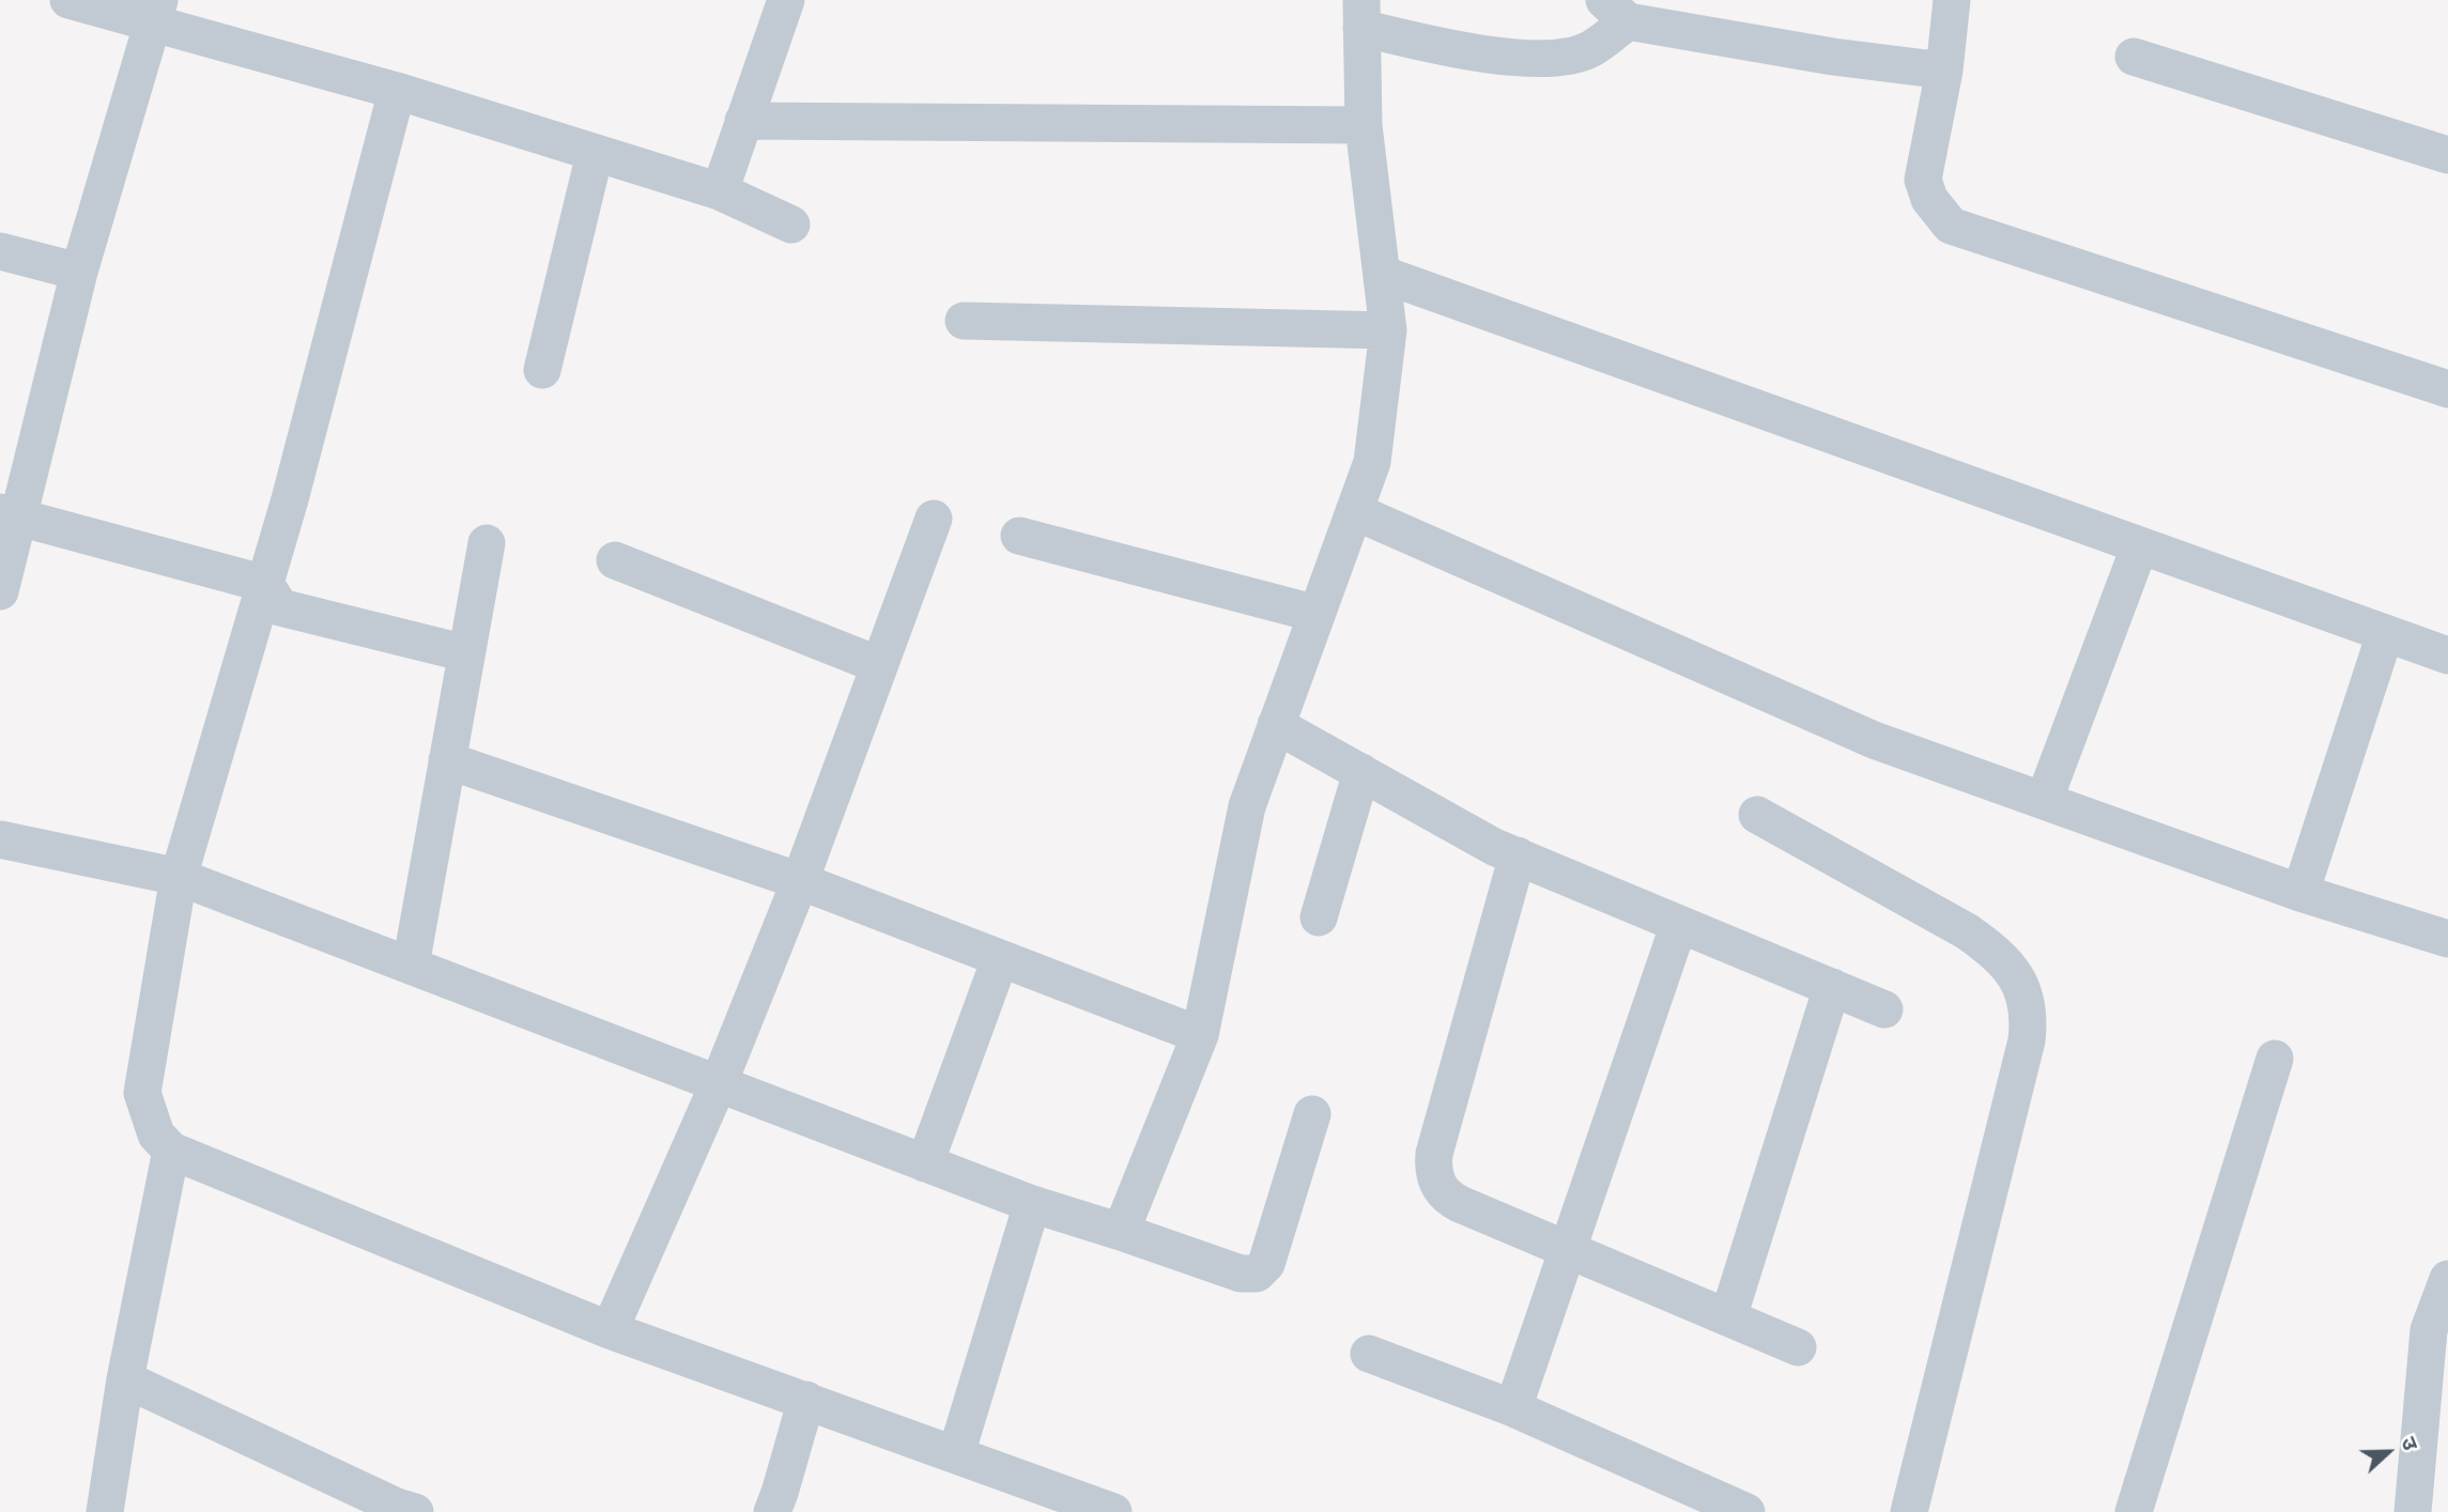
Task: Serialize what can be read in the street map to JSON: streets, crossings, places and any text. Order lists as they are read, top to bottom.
{
  "north": "right"
}
